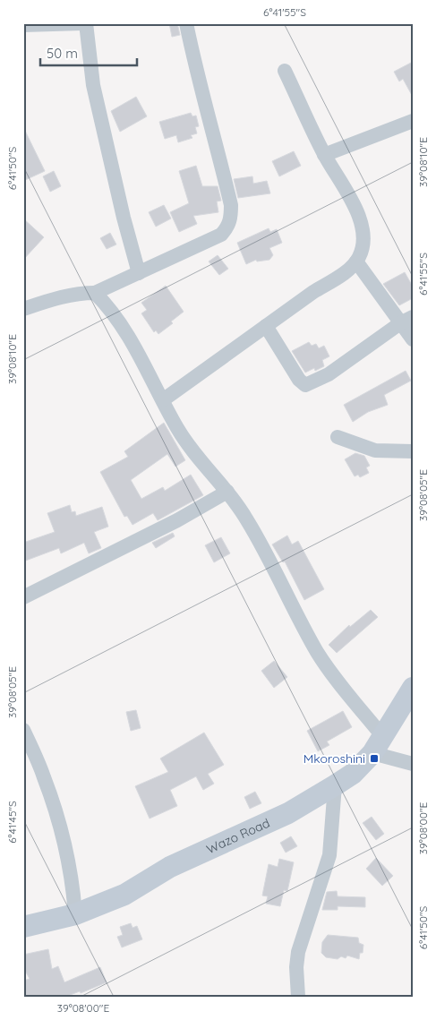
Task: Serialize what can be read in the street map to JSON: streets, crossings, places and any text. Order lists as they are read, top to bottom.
{
  "streets": {
    "main road": ["Wazo Road"]
  },
  "places": {
    "transit": ["Mkoroshini"]
  },
  "scale_bar": "50 m",
  "coordinates": [
    "6°41'55\"S",
    "39°08'10\"E",
    "6°41'50\"S",
    "39°08'05\"E",
    "6°41'45\"S",
    "39°08'00\"E"
  ]
}
